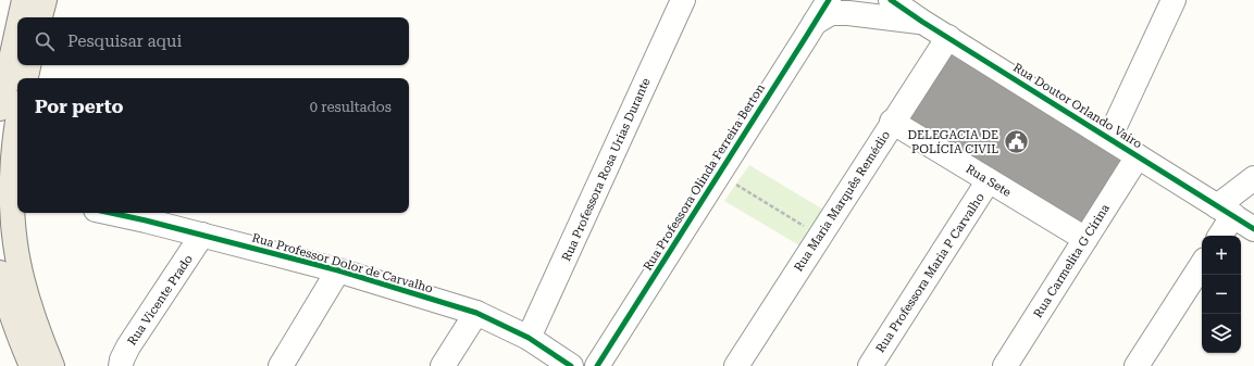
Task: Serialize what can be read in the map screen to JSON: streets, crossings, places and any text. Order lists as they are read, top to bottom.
{
  "streets": {
    "street": [
      "Rua Doutor Orlando Vairo",
      "Rua Professora Rosa Urias Durante",
      "Rua Professora Olinda Ferreira Berton",
      "Rua Sete",
      "Rua Maria Marquês Remédio",
      "Rua Carmelita G Círina",
      "Rua Professor Dolor de Carvalho",
      "Rua Professora Maria P Carvalho",
      "Rua Vicente Prado"
    ]
  },
  "crossings": [
    ["Rua Doutor Orlando Vairo", "Rua Maria Marquês Remédio"],
    ["Rua Doutor Orlando Vairo", "Rua Carmelita G Círina"],
    ["Rua Professora Rosa Urias Durante", "Rua Professor Dolor de Carvalho"],
    ["Rua Sete", "Rua Maria Marquês Remédio"],
    ["Rua Sete", "Rua Carmelita G Círina"],
    ["Rua Sete", "Rua Professora Maria P Carvalho"],
    ["Rua Professor Dolor de Carvalho", "Rua Vicente Prado"]
  ],
  "places": {
    "public building": ["DELEGACIA DE POLÍCIA CIVIL"]
  },
  "page": {
    "search": "Pesquisar aqui",
    "heading": ["Por perto", "0 resultados"],
    "map_buttons": ["+", "−"]
  }
}
